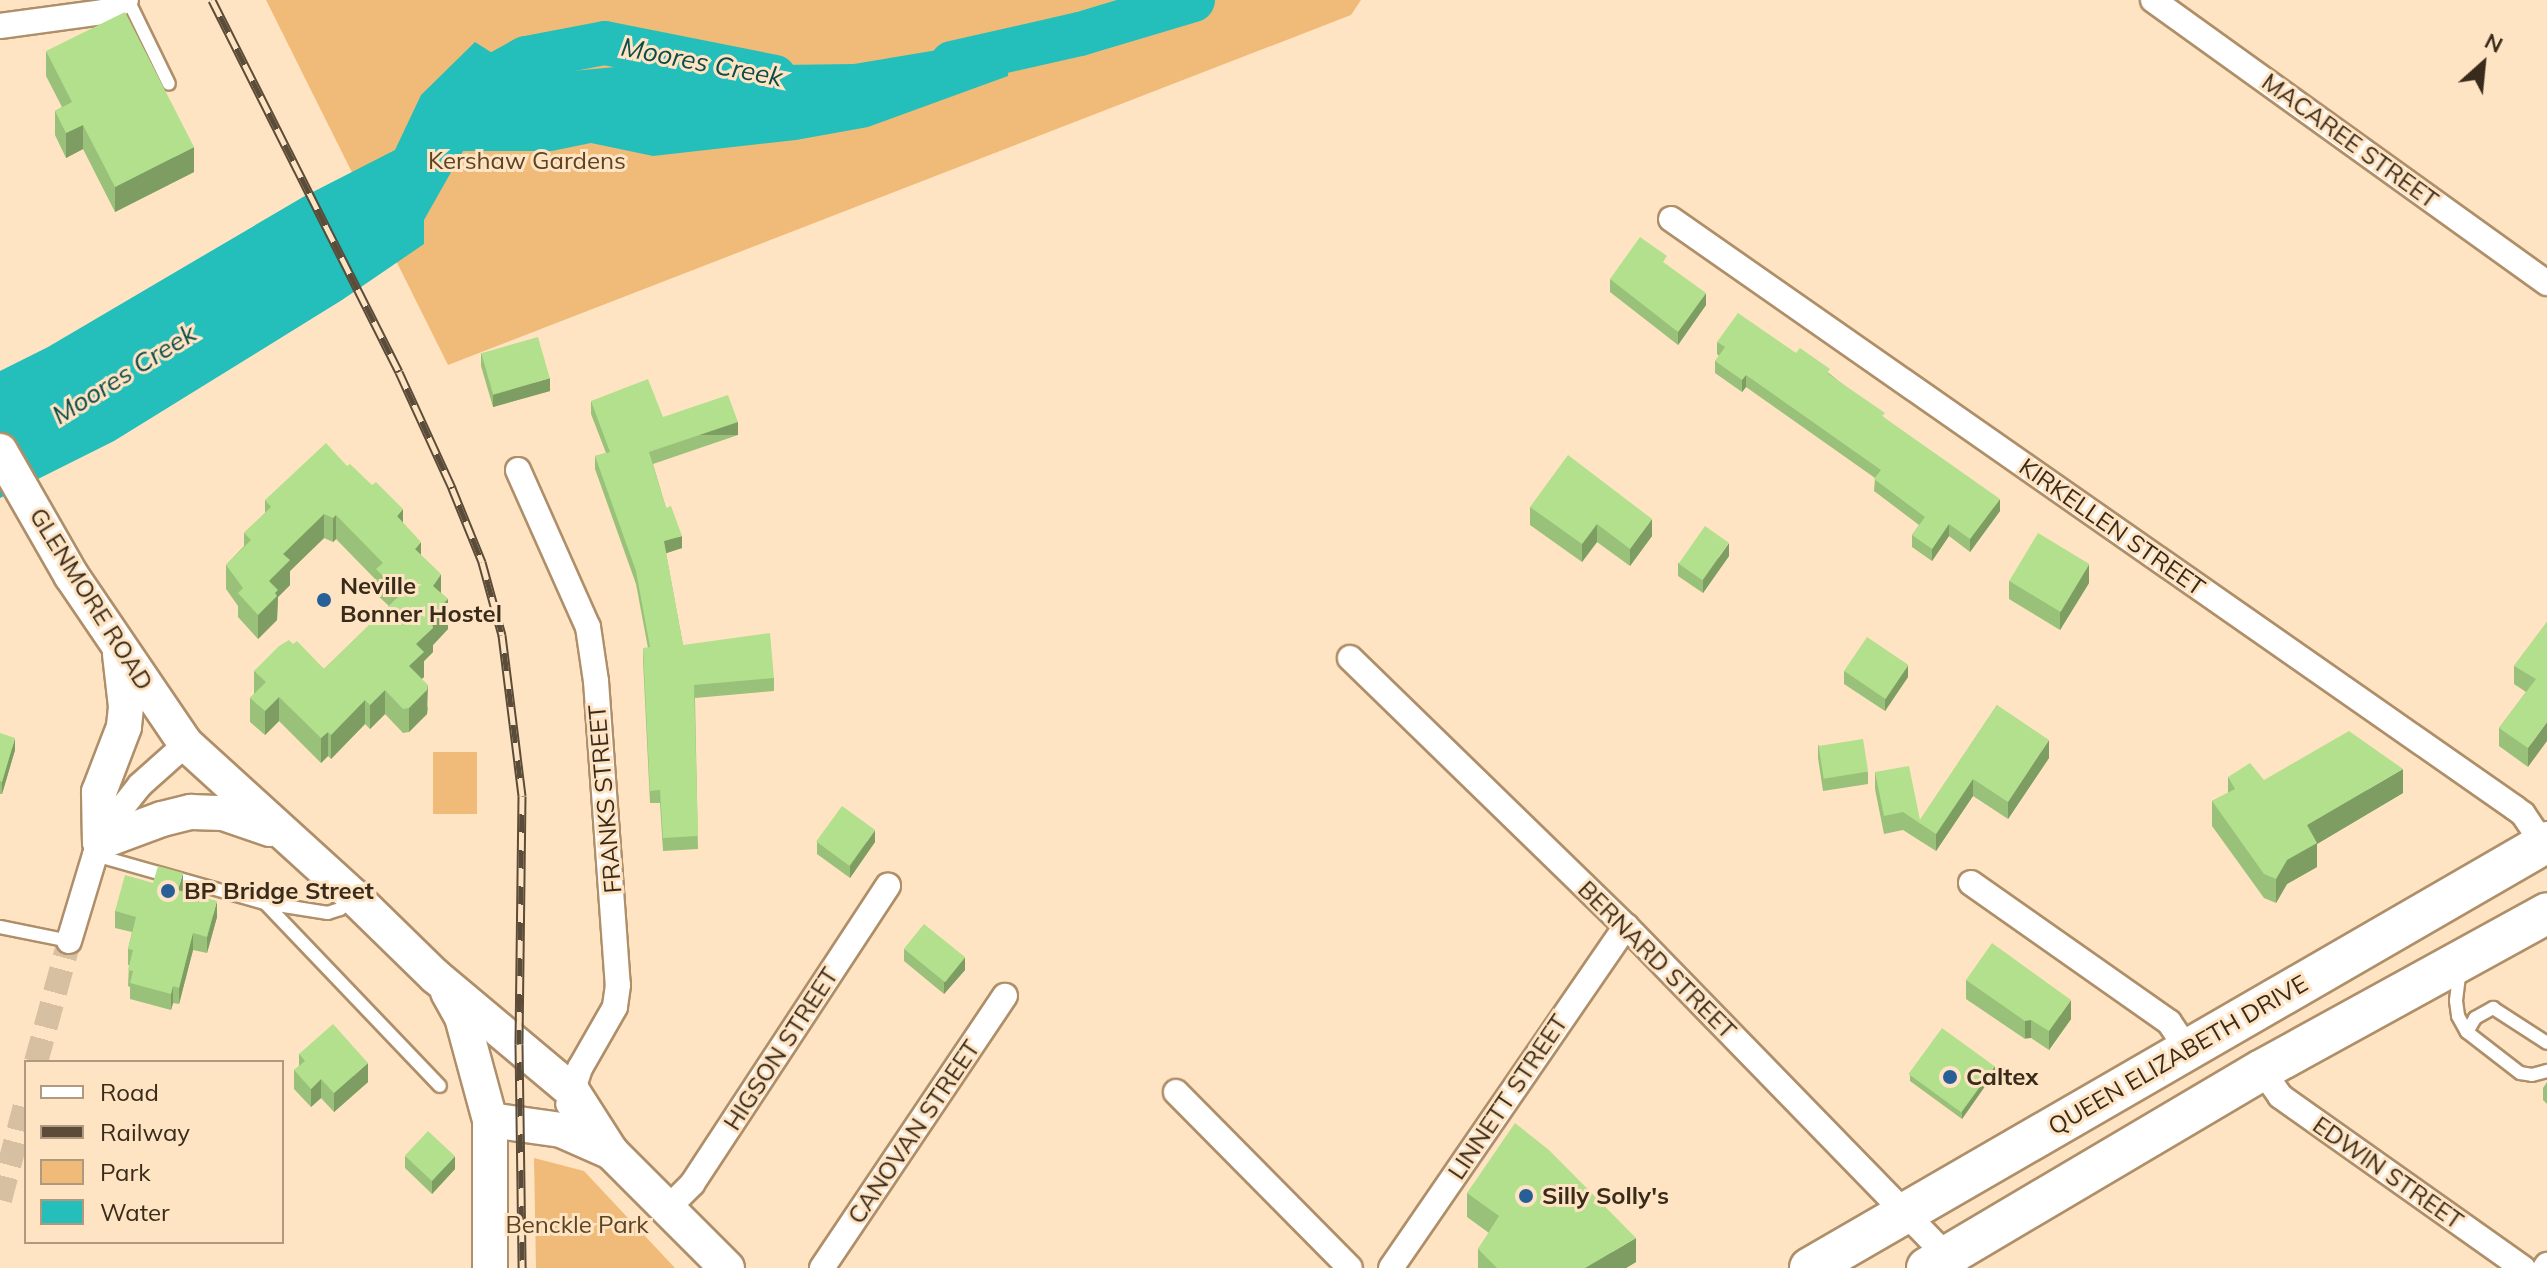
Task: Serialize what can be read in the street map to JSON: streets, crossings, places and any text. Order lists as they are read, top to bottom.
{
  "streets": {
    "main road": ["QUEEN ELIZABETH DRIVE"],
    "street": [
      "MACAREE STREET",
      "KIRKELLEN STREET",
      "GLENMORE ROAD",
      "FRANKS STREET",
      "BERNARD STREET",
      "HIGSON STREET",
      "LINNETT STREET",
      "CANOVAN STREET",
      "EDWIN STREET"
    ]
  },
  "crossings": [
    ["KIRKELLEN STREET", "QUEEN ELIZABETH DRIVE"],
    ["BERNARD STREET", "QUEEN ELIZABETH DRIVE"],
    ["BERNARD STREET", "LINNETT STREET"]
  ],
  "water": ["Moores Creek"],
  "parks": ["Kershaw Gardens", "Benckle Park"],
  "places": [
    "Neville Bonner Hostel",
    "BP Bridge Street",
    "Caltex",
    "Silly Solly's"
  ],
  "legend": [
    "Road",
    "Railway",
    "Park",
    "Water"
  ],
  "north": "top right"
}
